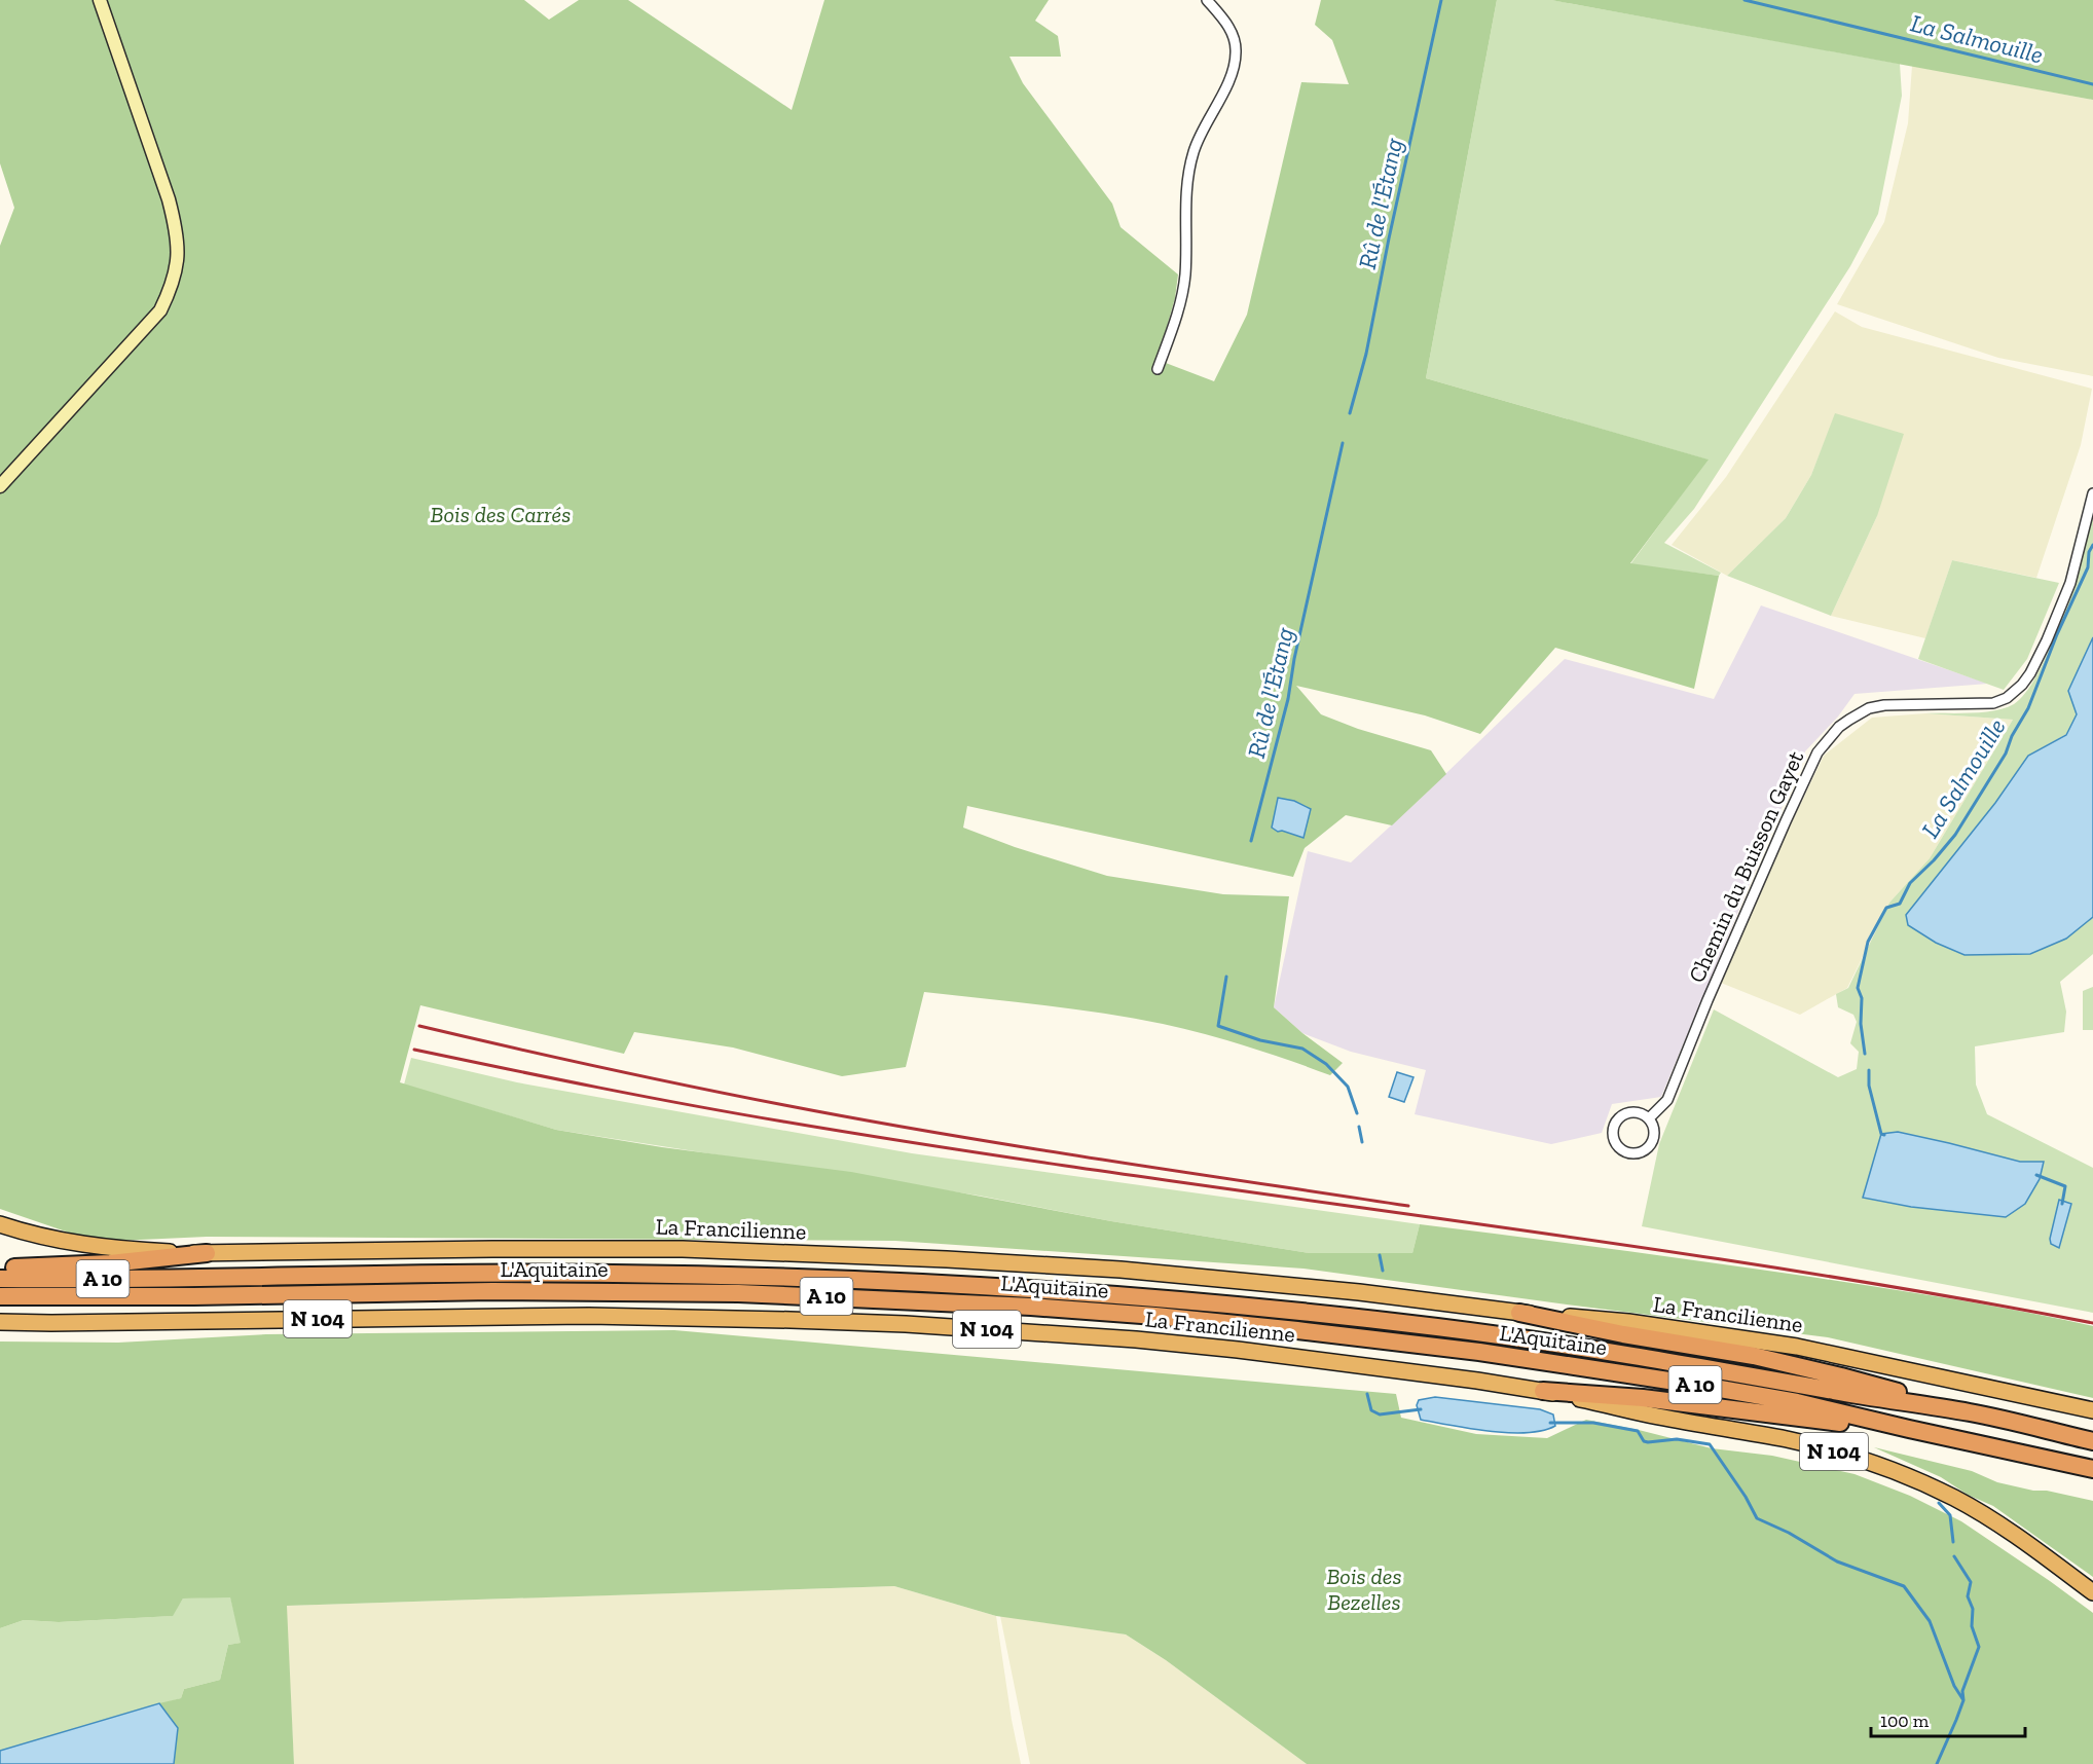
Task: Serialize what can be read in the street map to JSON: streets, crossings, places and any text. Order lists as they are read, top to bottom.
{
  "streets": {
    "highway": [
      "La Francilienne",
      "L'Aquitaine",
      "A 10",
      "N 104"
    ],
    "street": ["Chemin du Buisson Gayet"]
  },
  "water": ["La Salmouille", "Rû de l'Étang"],
  "parks": ["Bois des Carrés", "Bois des Bezelles"],
  "scale_bar": "100 m"
}
